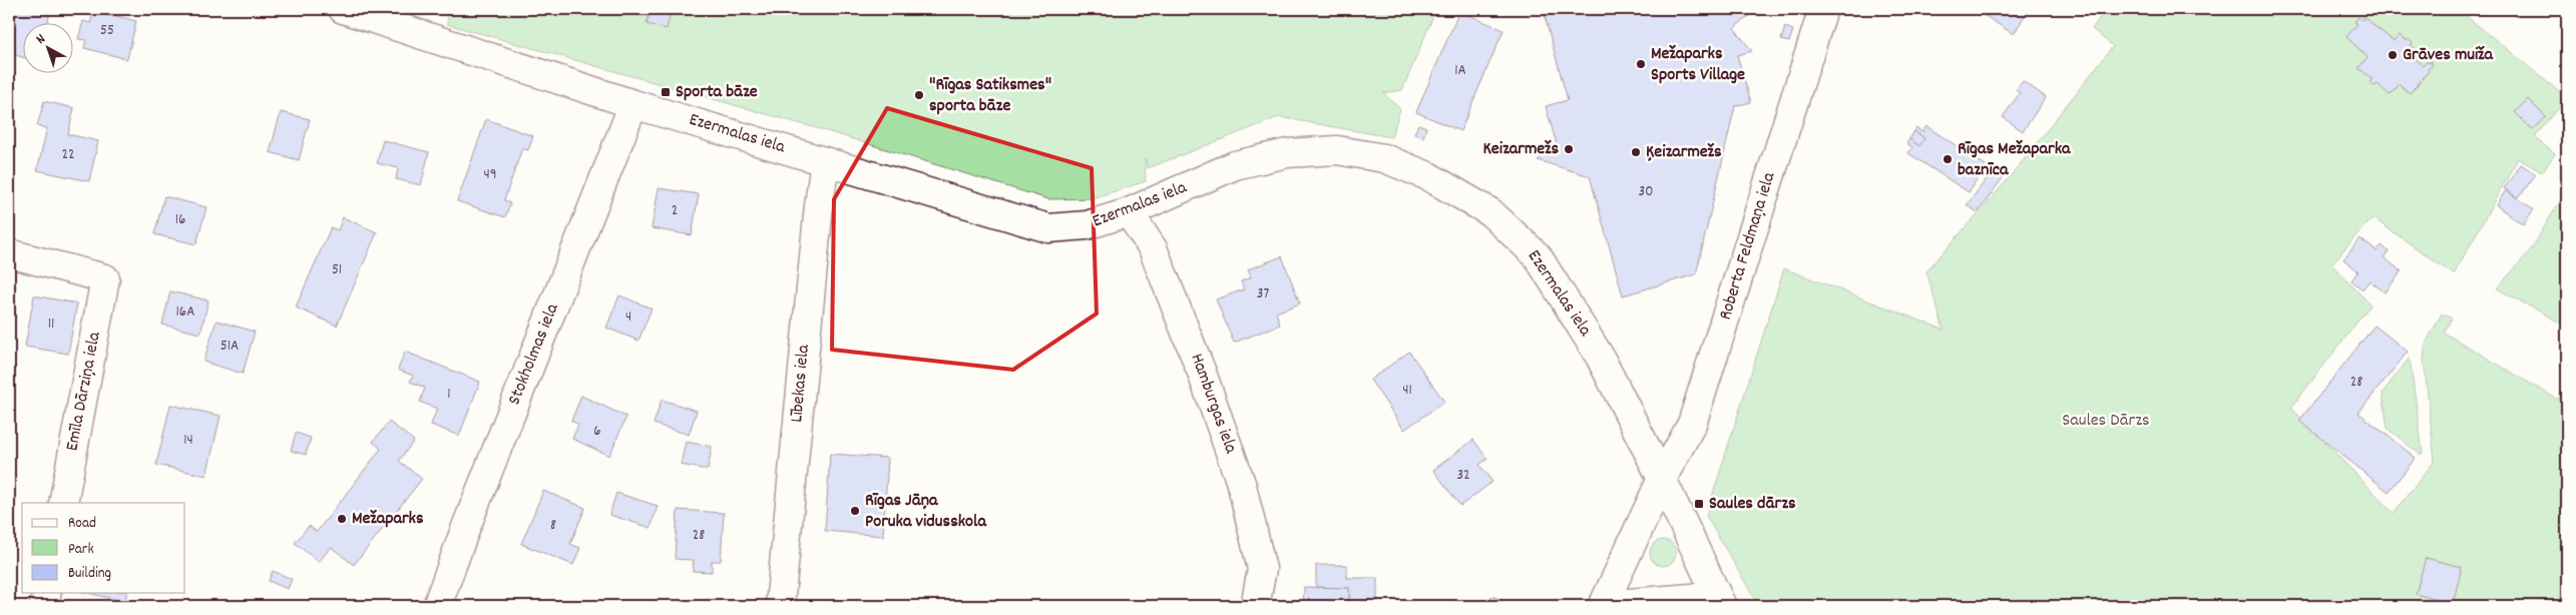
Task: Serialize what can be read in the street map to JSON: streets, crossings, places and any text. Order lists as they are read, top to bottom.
{
  "streets": {
    "street": [
      "Ezermalas iela",
      "Roberta Feldmaņa iela",
      "Stokholmas iela",
      "Lībekas iela",
      "Emīla Dārziņa iela",
      "Hamburgas iela"
    ]
  },
  "crossings": [
    ["Ezermalas iela", "Roberta Feldmaņa iela"],
    ["Ezermalas iela", "Stokholmas iela"],
    ["Ezermalas iela", "Lībekas iela"],
    ["Ezermalas iela", "Hamburgas iela"]
  ],
  "parks": ["Saules Dārzs"],
  "places": {
    "other": [
      "Grāves muiža",
      "Mežaparks Sports Village",
      "\"Rīgas Satiksmes\" sporta bāze",
      "Keizarmežs",
      "Ķeizarmežs",
      "Rīgas Mežaparka baznīca",
      "Rīgas Jāņa Poruka vidusskola",
      "Mežaparks"
    ],
    "transit": ["Sporta bāze", "Saules dārzs"]
  },
  "house_numbers": [
    "55",
    "1A",
    "22",
    "49",
    "30",
    "2",
    "16",
    "51",
    "37",
    "16A",
    "4",
    "11",
    "51A",
    "28",
    "41",
    "1",
    "6",
    "14",
    "32",
    "8",
    "28"
  ],
  "legend": ["Road", "Park", "Building"],
  "north": "top left"
}
